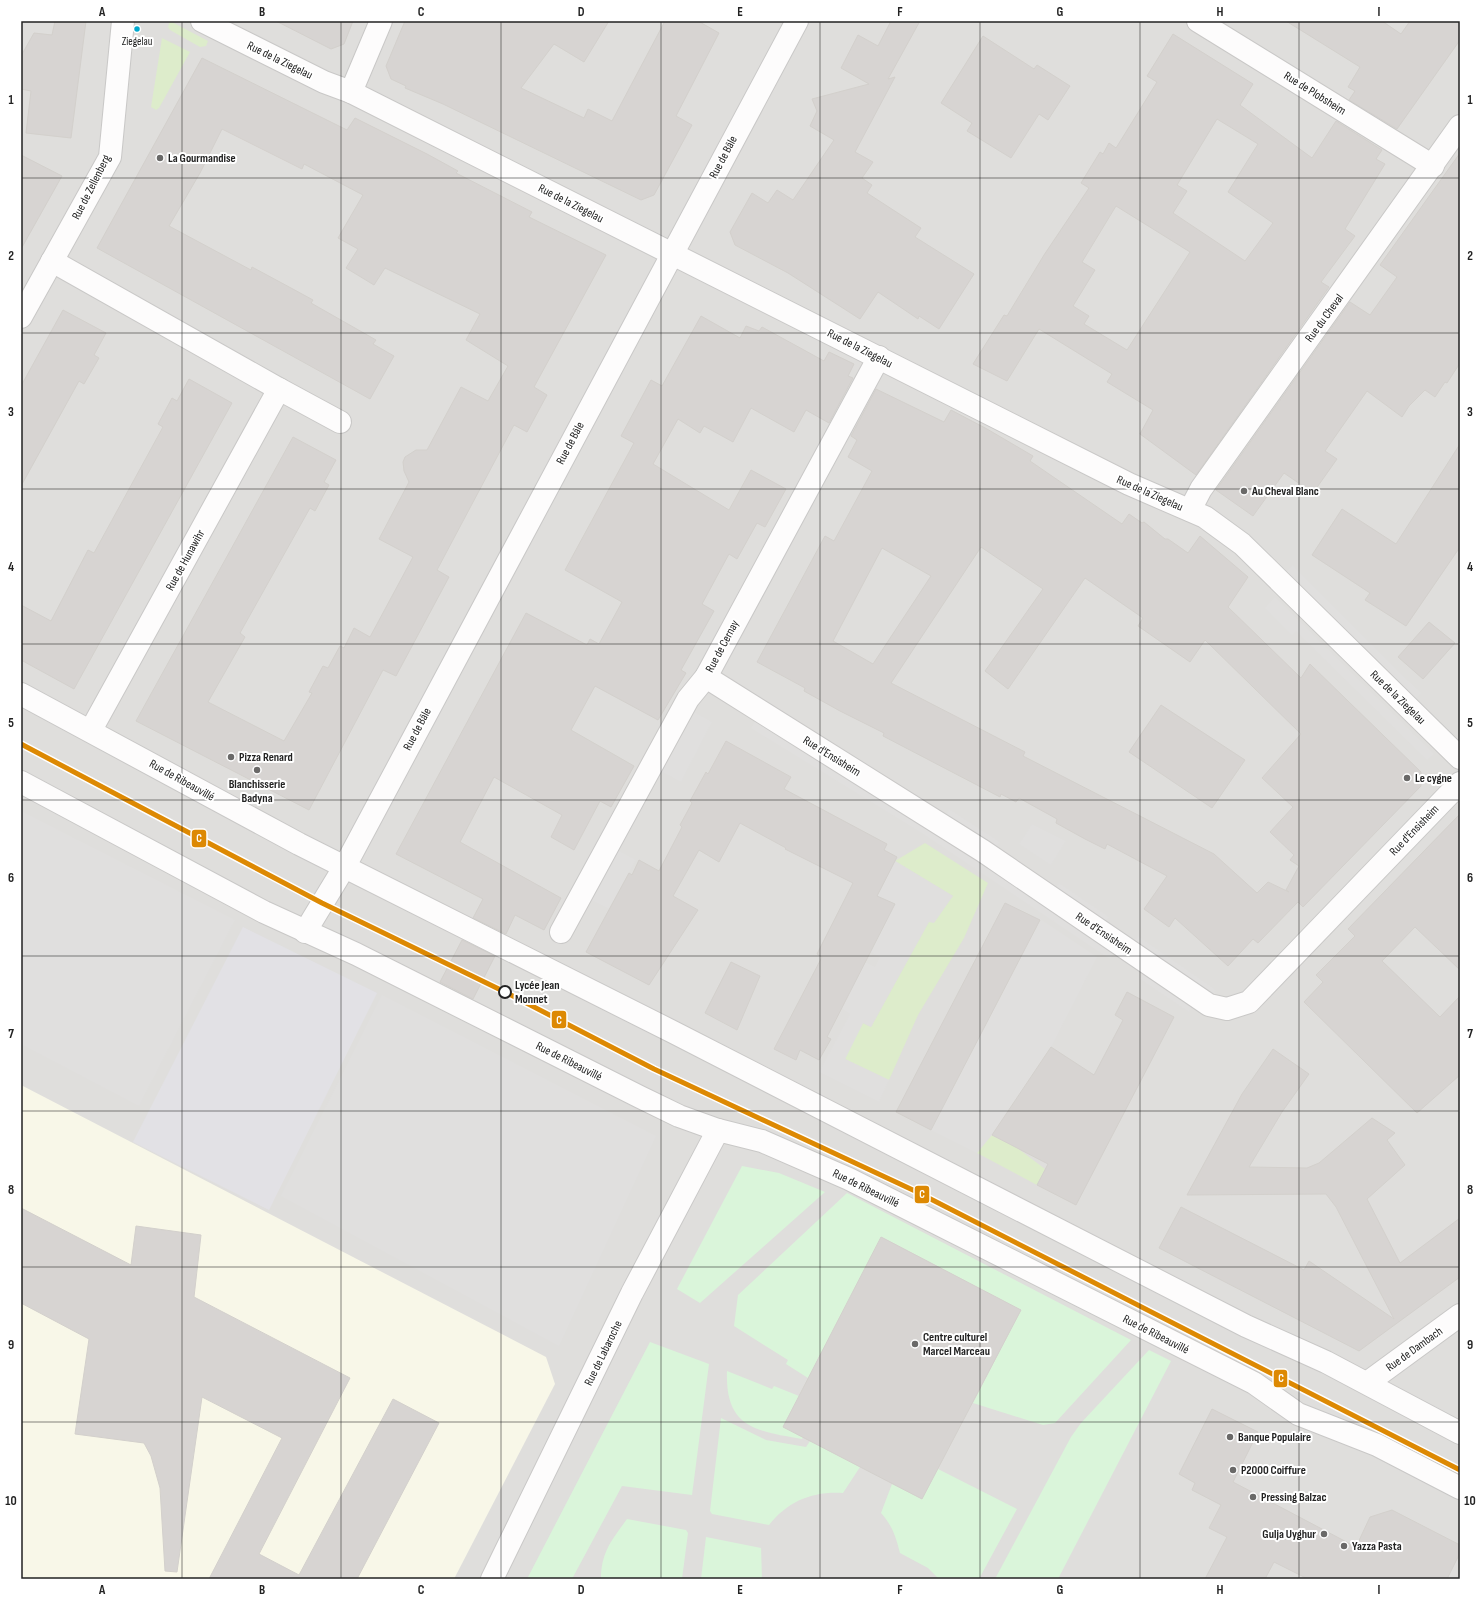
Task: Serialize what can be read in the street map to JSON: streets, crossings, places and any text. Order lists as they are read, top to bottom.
{
  "streets": {
    "street": [
      "Rue de la Ziegelau",
      "Rue de Plobsheim",
      "Rue de Bâle",
      "Rue de Zellenberg",
      "Rue du Cheval",
      "Rue de Hunawihr",
      "Rue de Cernay",
      "Rue d'Ensisheim",
      "Rue de Ribeauvillé",
      "Rue de Dambach",
      "Rue de Labaroche"
    ]
  },
  "crossings": [
    ["Rue de la Ziegelau", "Rue de Bâle"],
    ["Rue de la Ziegelau", "Rue du Cheval"],
    ["Rue de la Ziegelau", "Rue de Cernay"],
    ["Rue de Plobsheim", "Rue du Cheval"],
    ["Rue de Bâle", "Rue de Ribeauvillé"],
    ["Rue de Hunawihr", "Rue de Ribeauvillé"],
    ["Rue de Cernay", "Rue d'Ensisheim"],
    ["Rue de Ribeauvillé", "Rue de Dambach"],
    ["Rue de Ribeauvillé", "Rue de Labaroche"]
  ],
  "places": [
    "Ziegelau",
    "La Gourmandise",
    "Au Cheval Blanc",
    "Pizza Renard",
    "Blanchisserie Badyna",
    "Le cygne",
    "Lycée Jean Monnet",
    "Centre culturel Marcel Marceau",
    "Banque Populaire",
    "P2000 Coiffure",
    "Pressing Balzac",
    "Gulja Uyghur",
    "Yazza Pasta"
  ],
  "lines": ["transit line C"],
  "grid": {
    "columns": [
      "A",
      "B",
      "C",
      "D",
      "E",
      "F",
      "G",
      "H",
      "I"
    ],
    "rows": [
      "1",
      "2",
      "3",
      "4",
      "5",
      "6",
      "7",
      "8",
      "9",
      "10"
    ]
  }
}
